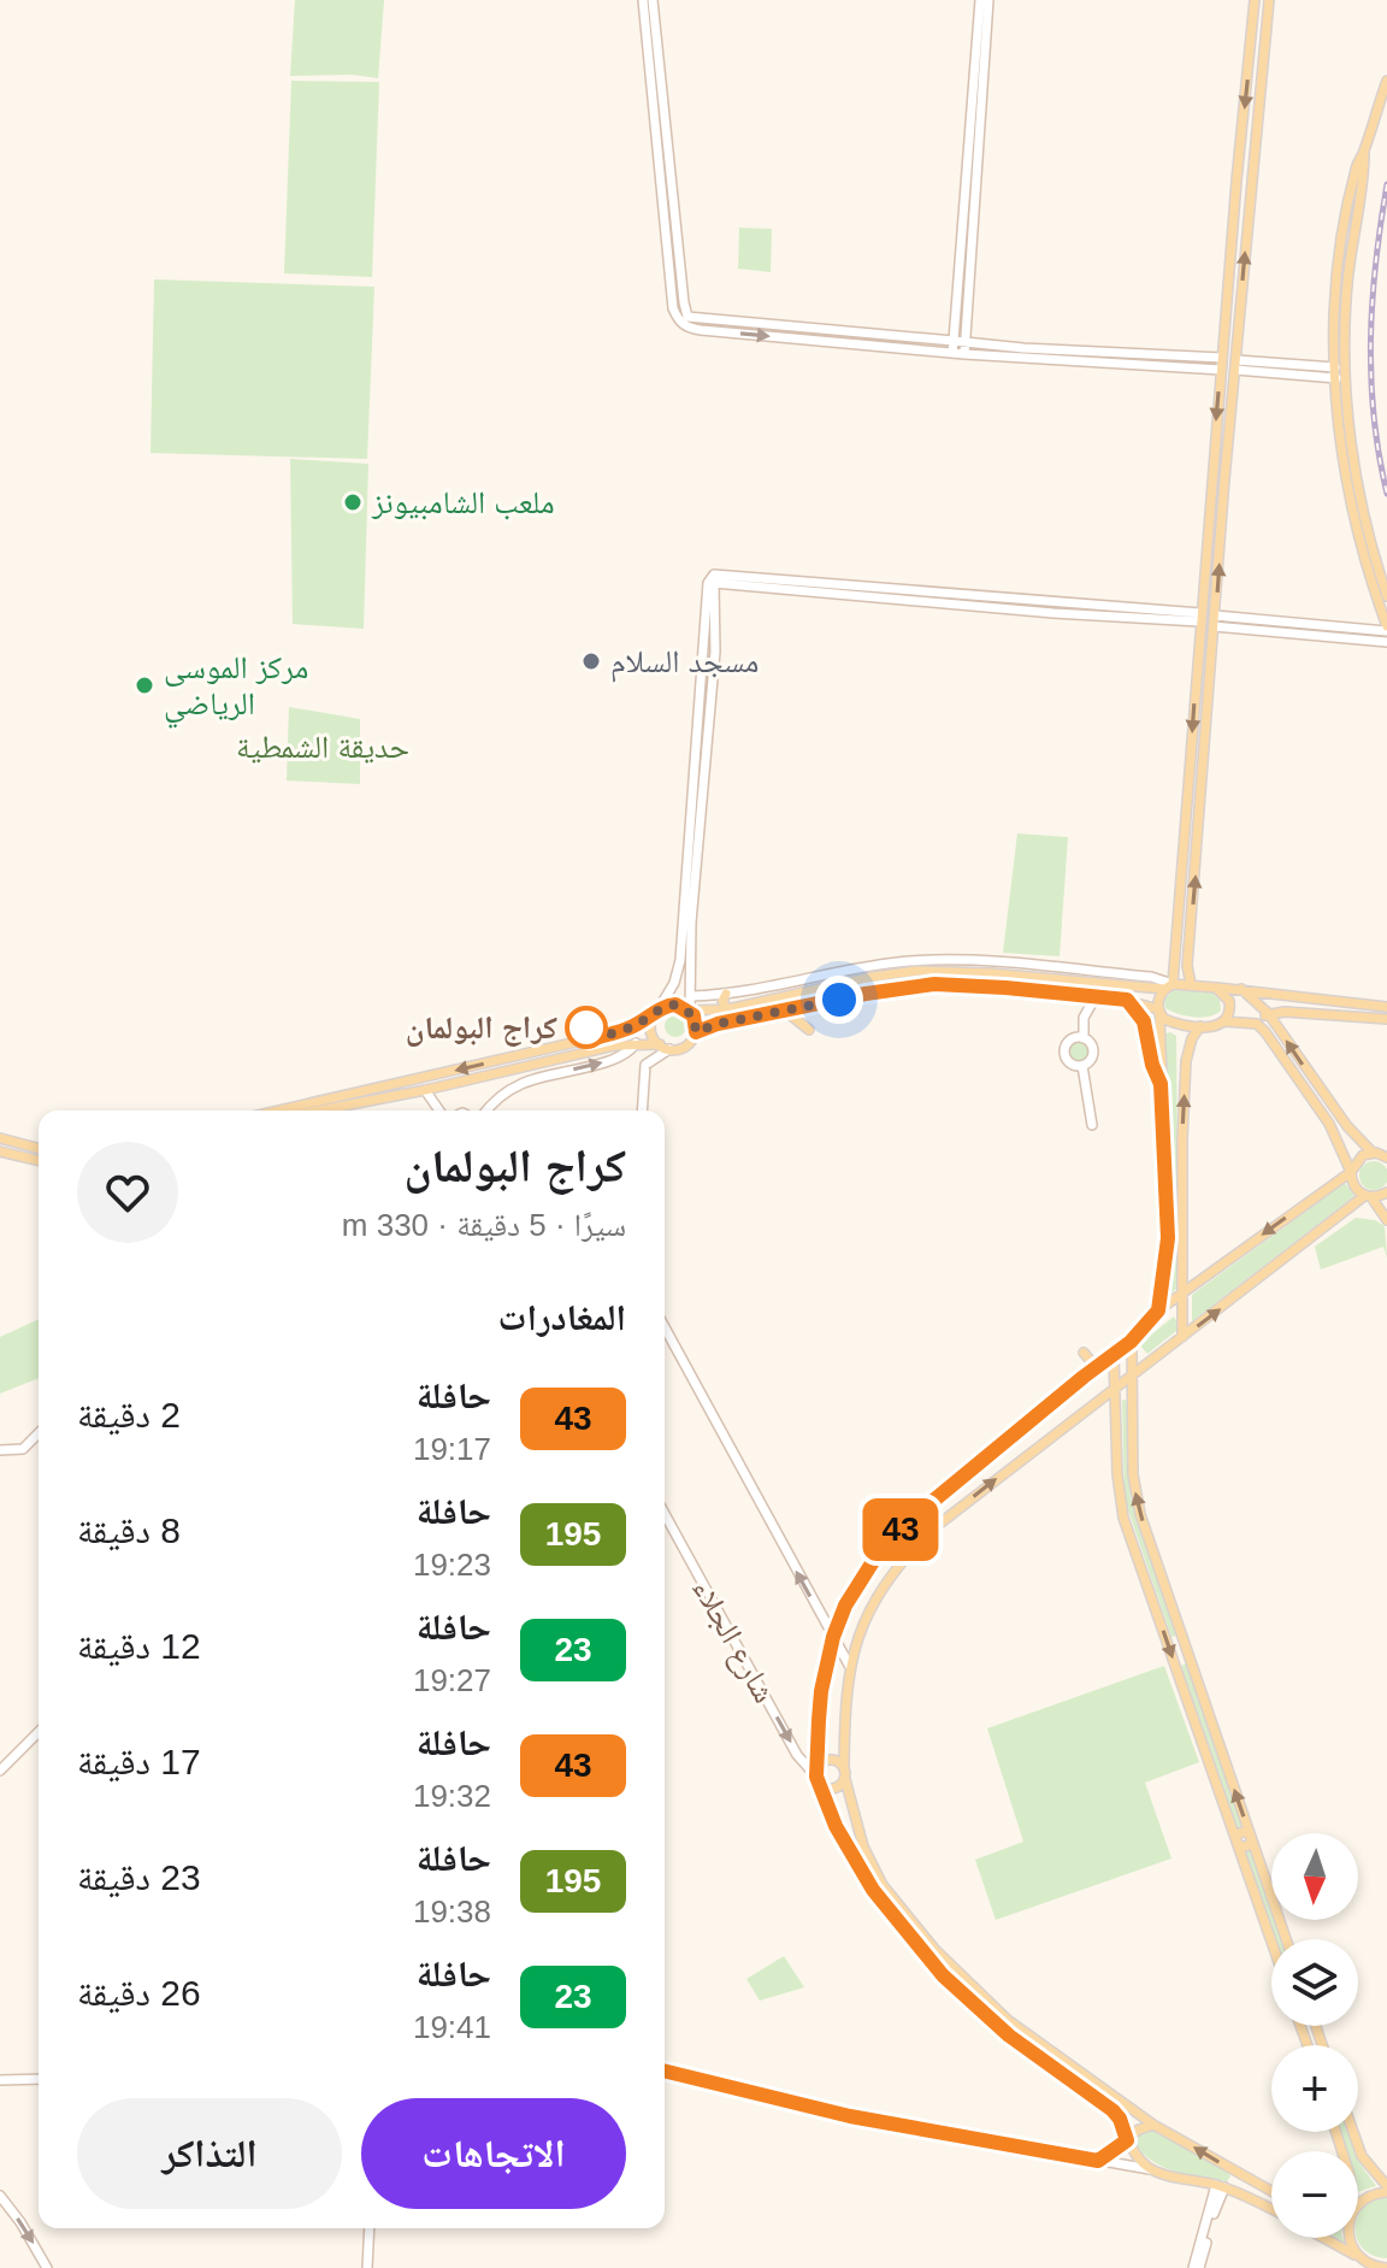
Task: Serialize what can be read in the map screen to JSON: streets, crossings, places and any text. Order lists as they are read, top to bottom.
{
  "streets": {
    "main road": ["شارع الجلاء"]
  },
  "one_way": ["شارع الجلاء"],
  "parks": ["حديقة الشمطية"],
  "places": [
    "ملعب الشامبيونز",
    "مسجد السلام",
    "مركز الموسى الرياضي",
    "كراج البولمان"
  ],
  "lines": ["bus line 43"],
  "north": "bottom",
  "page": {
    "on_map": "43",
    "heading": [
      ["كراج البولمان", "سيرًا · 5 دقيقة · 330 m"],
      "المغادرات"
    ],
    "list": [
      {
        "mark": "43",
        "name": "حافلة",
        "note": "19:17",
        "value": "2 دقيقة"
      },
      {
        "mark": "195",
        "name": "حافلة",
        "note": "19:23",
        "value": "8 دقيقة"
      },
      {
        "mark": "23",
        "name": "حافلة",
        "note": "19:27",
        "value": "12 دقيقة"
      },
      {
        "mark": "43",
        "name": "حافلة",
        "note": "19:32",
        "value": "17 دقيقة"
      },
      {
        "mark": "195",
        "name": "حافلة",
        "note": "19:38",
        "value": "23 دقيقة"
      },
      {
        "mark": "23",
        "name": "حافلة",
        "note": "19:41",
        "value": "26 دقيقة"
      }
    ],
    "map_buttons": ["+", "−"],
    "buttons": ["الاتجاهات", "التذاكر"]
  }
}
